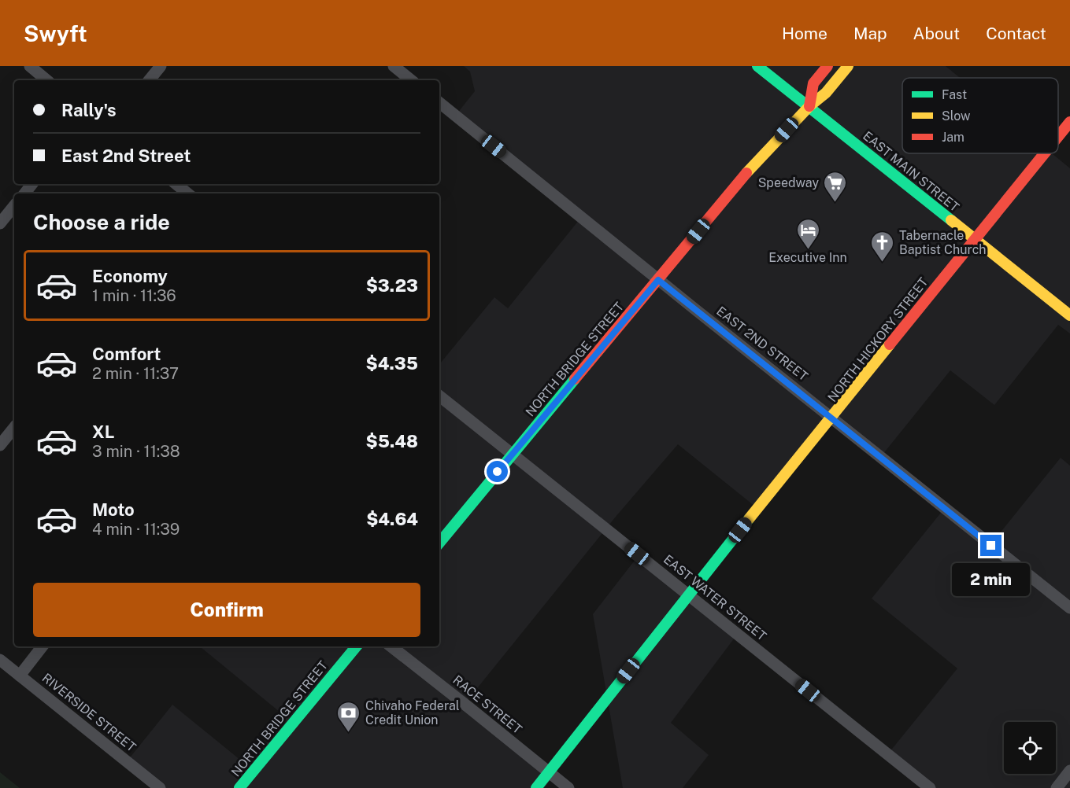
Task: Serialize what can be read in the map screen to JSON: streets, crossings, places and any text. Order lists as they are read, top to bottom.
{
  "streets": {
    "main road": ["EAST MAIN STREET", "NORTH HICKORY STREET", "NORTH BRIDGE STREET"],
    "street": [
      "EAST 2ND STREET",
      "EAST WATER STREET",
      "RACE STREET",
      "RIVERSIDE STREET"
    ]
  },
  "crossings": [
    ["EAST MAIN STREET", "NORTH HICKORY STREET"],
    ["EAST MAIN STREET", "NORTH BRIDGE STREET"],
    ["NORTH HICKORY STREET", "EAST 2ND STREET"],
    ["NORTH HICKORY STREET", "EAST WATER STREET"],
    ["NORTH HICKORY STREET", "RACE STREET"],
    ["EAST 2ND STREET", "NORTH BRIDGE STREET"],
    ["NORTH BRIDGE STREET", "EAST WATER STREET"]
  ],
  "places": {
    "supermarket": ["Speedway"],
    "hotel": ["Executive Inn"],
    "church": ["Tabernacle Baptist Church"],
    "bank": ["Chivaho Federal Credit Union"]
  },
  "legend": ["Fast", "Slow", "Jam"],
  "page": {
    "header": "Swyft",
    "nav": [
      "Home",
      "Map",
      "About",
      "Contact"
    ],
    "banner": ["Rally's", "East 2nd Street"],
    "heading": "Choose a ride",
    "list": [
      {
        "name": "Economy",
        "note": "1 min · 11:36",
        "value": "$3.23"
      },
      {
        "name": "Comfort",
        "note": "2 min · 11:37",
        "value": "$4.35"
      },
      {
        "name": "XL",
        "note": "3 min · 11:38",
        "value": "$5.48"
      },
      {
        "name": "Moto",
        "note": "4 min · 11:39",
        "value": "$4.64"
      }
    ],
    "bubble": "2 min",
    "buttons": "Confirm"
  }
}
